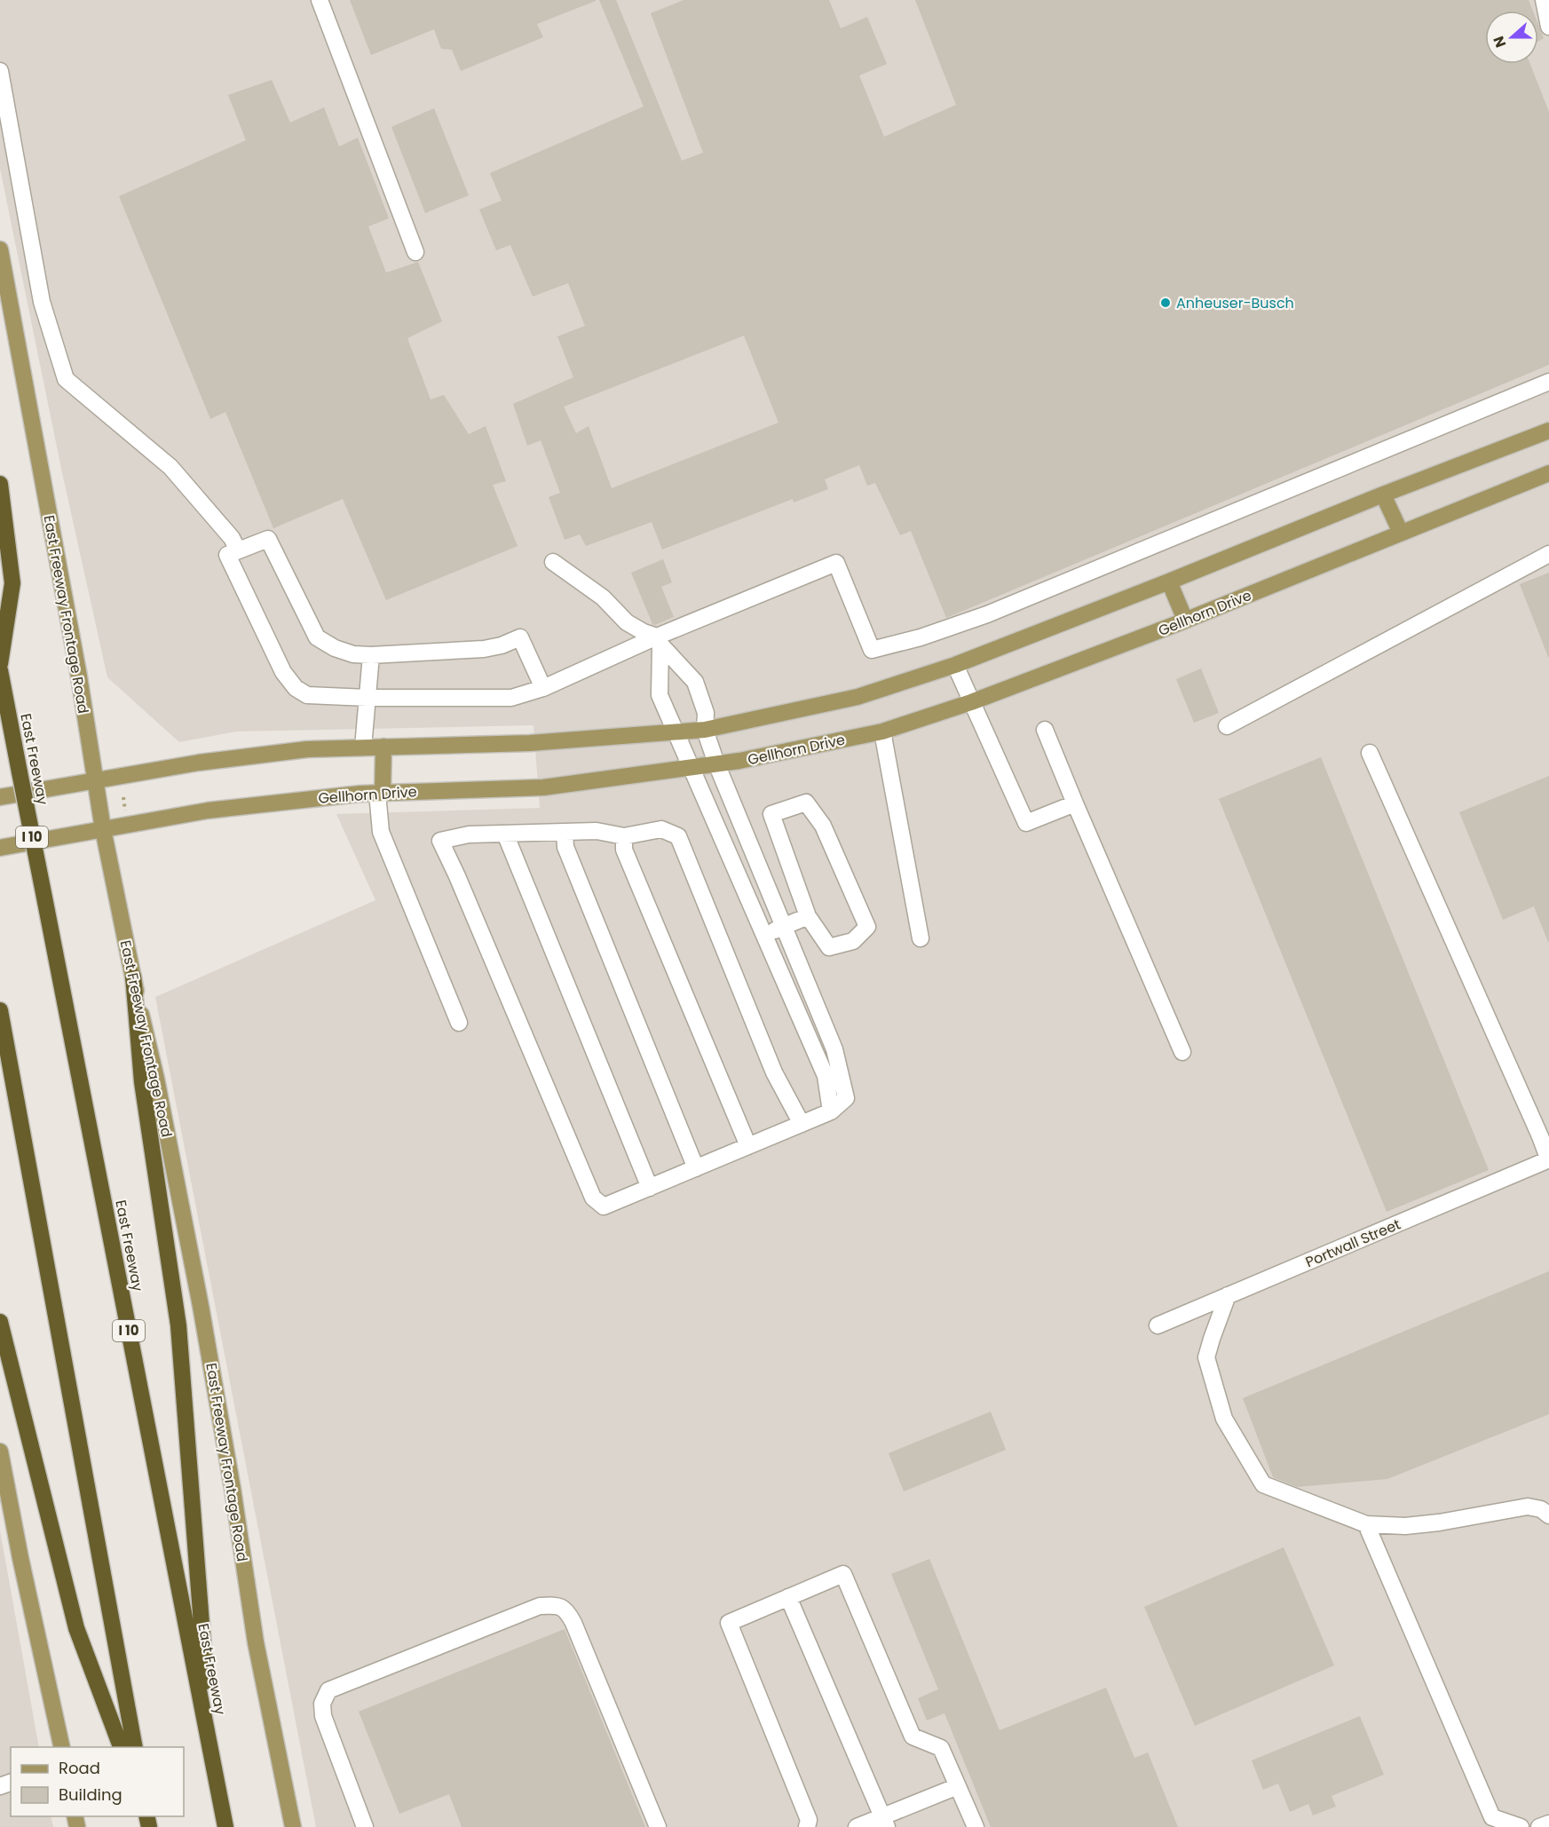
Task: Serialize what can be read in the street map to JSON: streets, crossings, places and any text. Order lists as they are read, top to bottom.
{
  "streets": {
    "highway": ["East Freeway", "I 10"],
    "main road": ["Gellhorn Drive", "East Freeway Frontage Road"],
    "street": ["Portwall Street"]
  },
  "crossings": [
    ["Gellhorn Drive", "East Freeway Frontage Road"]
  ],
  "places": ["Anheuser-Busch"],
  "legend": ["Road", "Building"],
  "north": "left"
}
